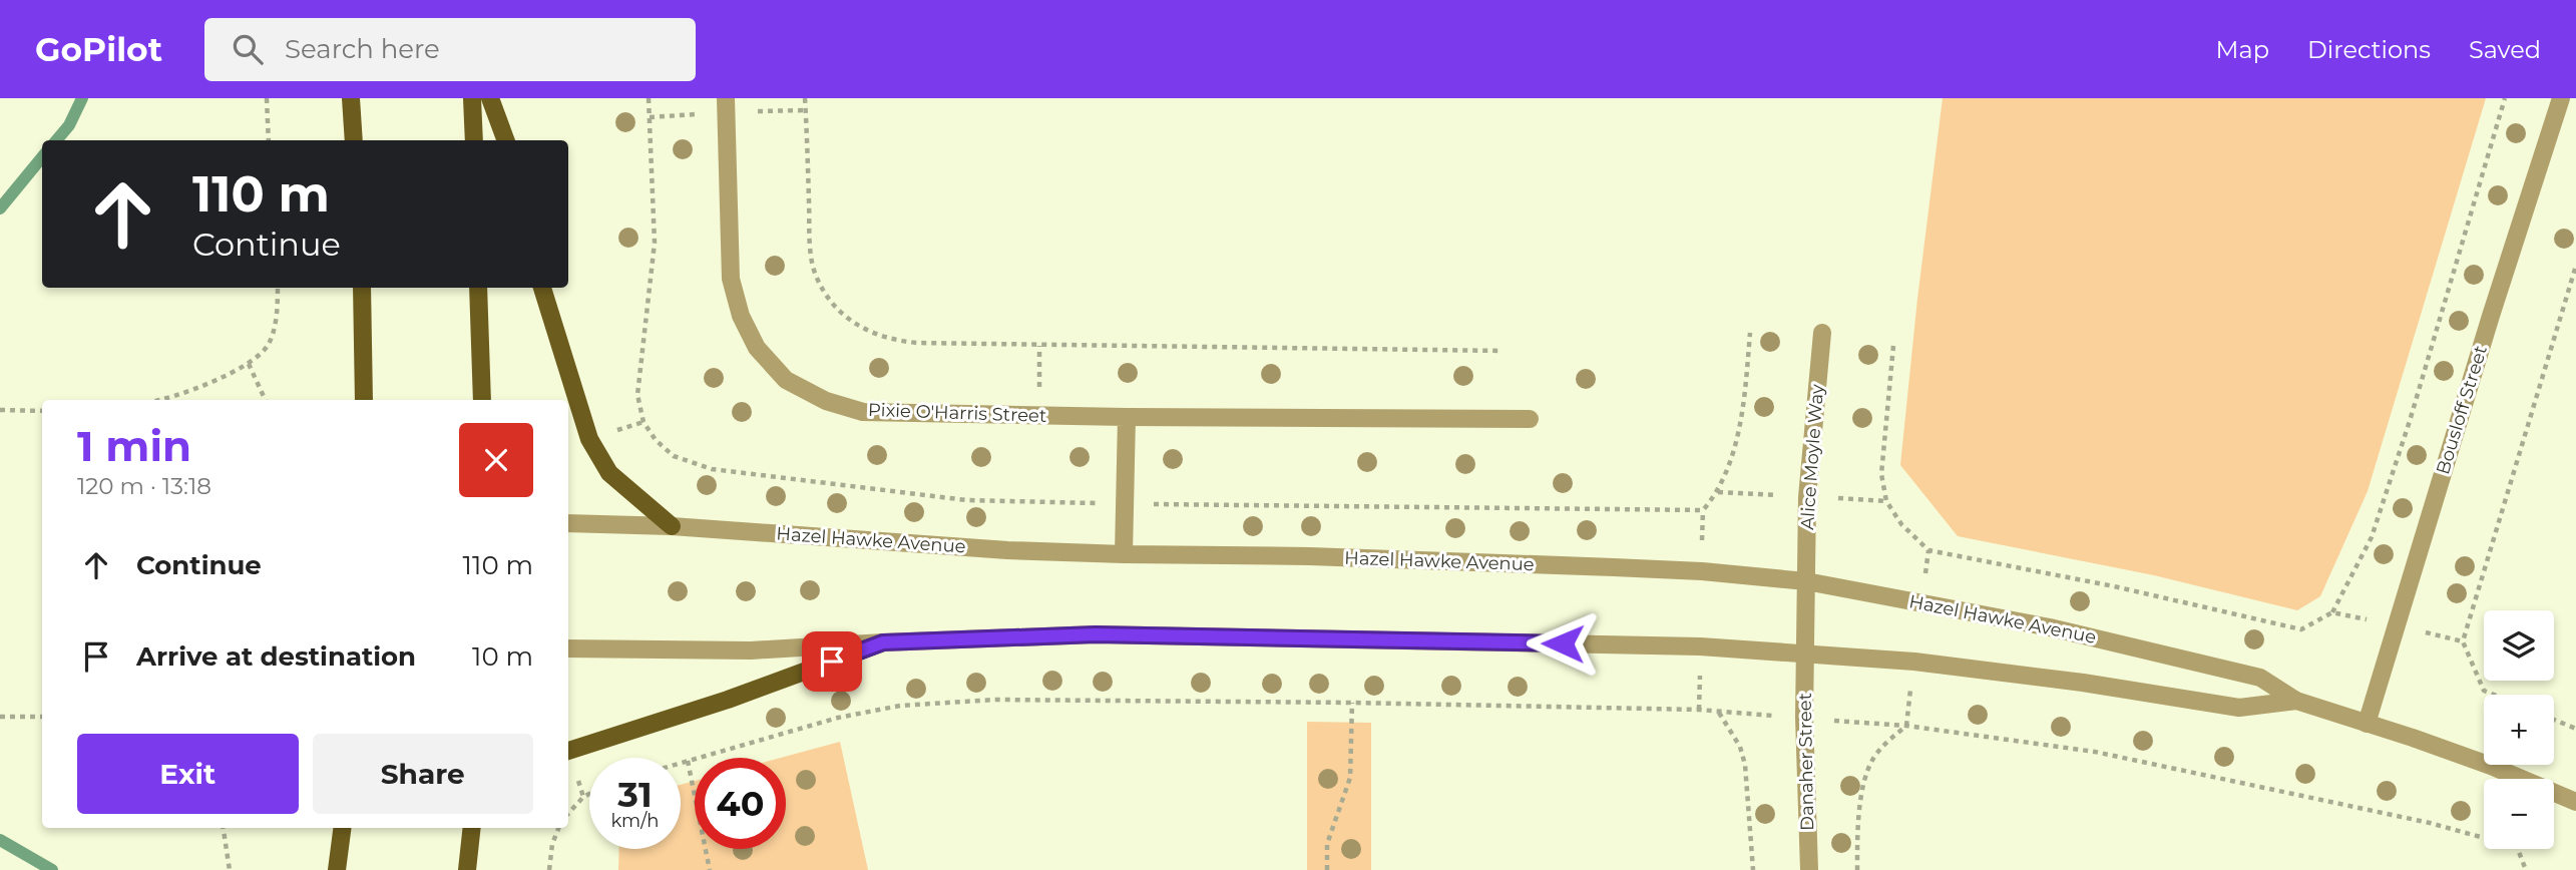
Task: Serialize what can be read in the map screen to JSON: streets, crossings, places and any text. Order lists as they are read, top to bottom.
{
  "streets": {
    "street": [
      "Bousloff Street",
      "Pixie O'Harris Street",
      "Alice Moyle Way",
      "Hazel Hawke Avenue",
      "Danaher Street"
    ]
  },
  "crossings": [
    ["Bousloff Street", "Hazel Hawke Avenue"],
    ["Alice Moyle Way", "Hazel Hawke Avenue"],
    ["Alice Moyle Way", "Danaher Street"],
    ["Hazel Hawke Avenue", "Danaher Street"]
  ],
  "page": {
    "header": "GoPilot",
    "search": "Search here",
    "nav": ["Map", "Directions", "Saved"],
    "turn": ["110 m", "Continue"],
    "heading": ["1 min", "120 m · 13:18"],
    "list": [
      {
        "name": "Continue",
        "value": "110 m"
      },
      {
        "name": "Arrive at destination",
        "value": "10 m"
      }
    ],
    "map_buttons": ["+", "−"],
    "buttons": ["Exit", "Share"],
    "speed": "31 km/h",
    "limit": "40"
  }
}
